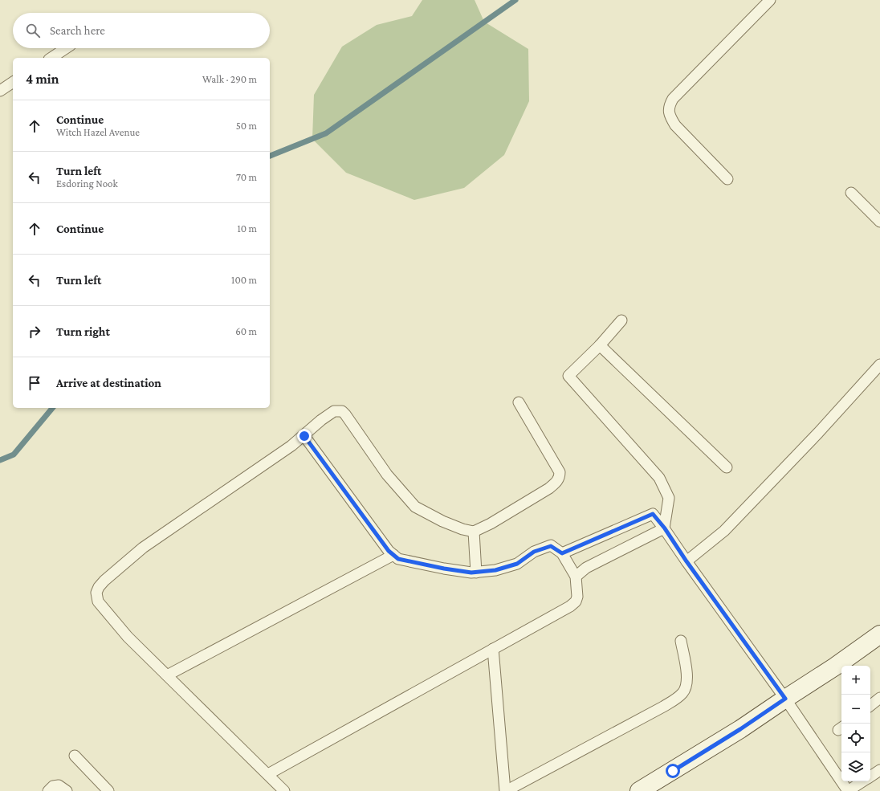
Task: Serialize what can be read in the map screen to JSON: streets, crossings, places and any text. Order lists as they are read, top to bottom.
{
  "page": {
    "search": "Search here",
    "heading": ["4 min", "Walk · 290 m"],
    "list": [
      ["Continue", "Witch Hazel Avenue", "50 m"],
      ["Turn left", "Esdoring Nook", "70 m"],
      ["Continue", "10 m"],
      ["Turn left", "100 m"],
      ["Turn right", "60 m"],
      "Arrive at destination"
    ],
    "map_buttons": ["+", "−"]
  }
}
